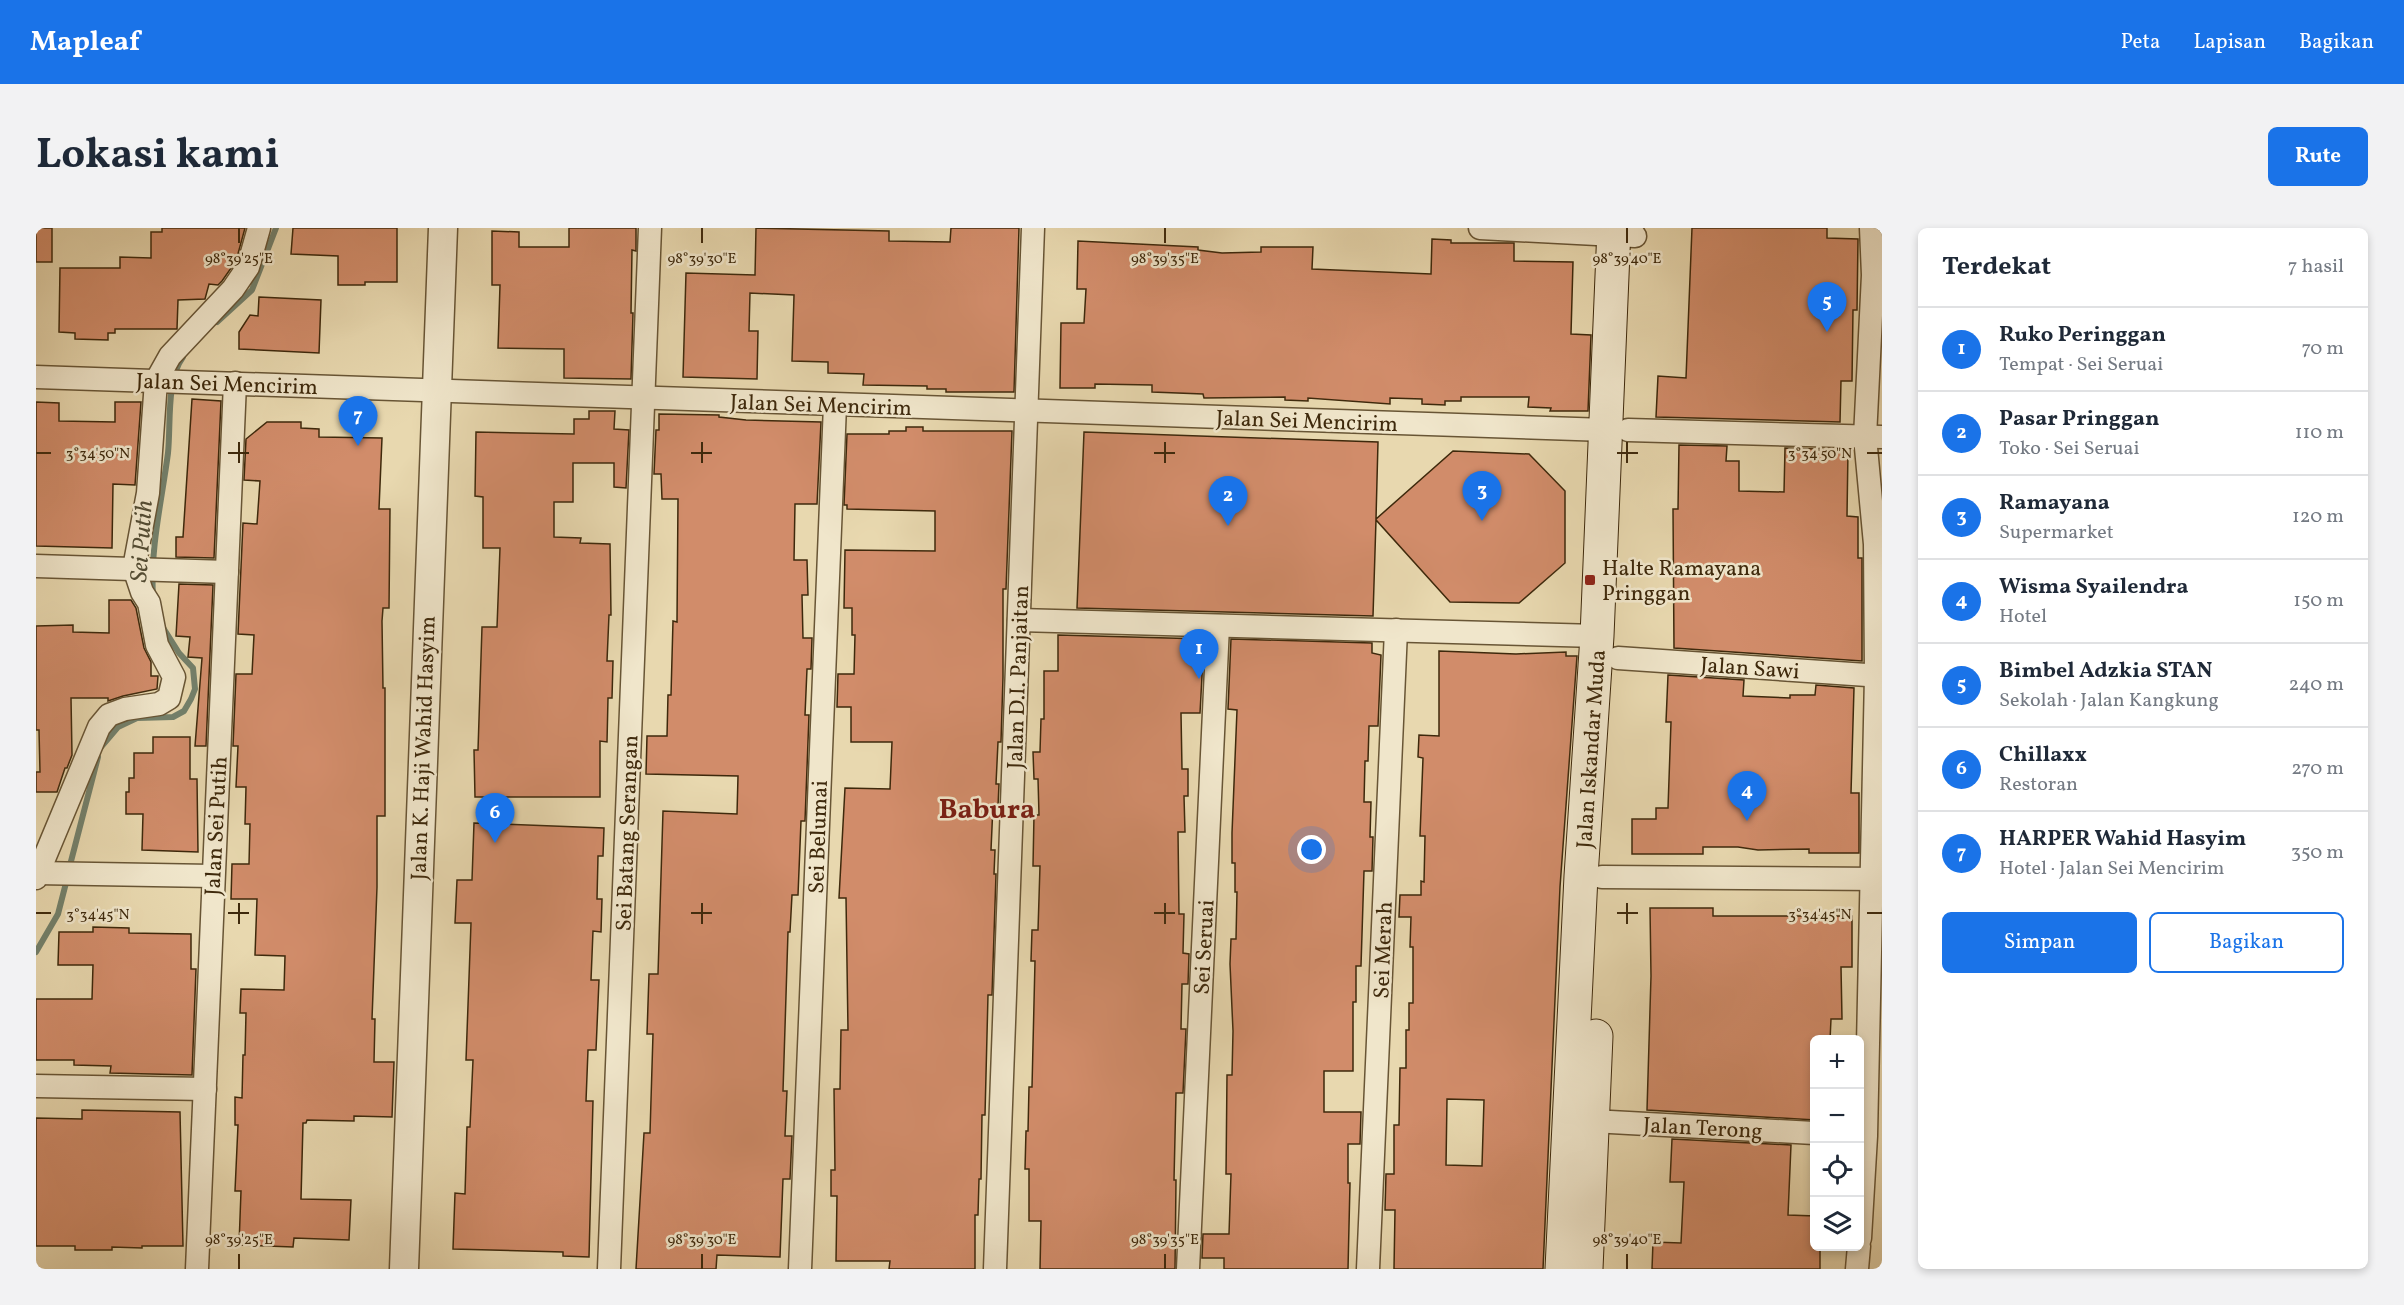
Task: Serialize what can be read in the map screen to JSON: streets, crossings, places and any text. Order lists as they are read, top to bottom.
{
  "streets": {
    "main road": ["Jalan Iskandar Muda"],
    "street": [
      "Jalan Sei Mencirim",
      "Jalan Sawi",
      "Jalan D.I. Panjaitan",
      "Jalan K. Haji Wahid Hasyim",
      "Jalan Sei Putih",
      "Sei Batang Serangan",
      "Sei Belumai",
      "Sei Seruai",
      "Sei Merah",
      "Jalan Terong"
    ]
  },
  "crossings": [
    ["Jalan Sei Mencirim", "Jalan D.I. Panjaitan"],
    ["Jalan Sei Mencirim", "Jalan K. Haji Wahid Hasyim"],
    ["Jalan Sei Mencirim", "Jalan Iskandar Muda"],
    ["Jalan Sei Mencirim", "Jalan Sei Putih"],
    ["Jalan Sei Mencirim", "Sei Batang Serangan"],
    ["Jalan Sei Mencirim", "Sei Belumai"],
    ["Jalan Sawi", "Jalan D.I. Panjaitan"],
    ["Jalan Sawi", "Jalan Iskandar Muda"],
    ["Jalan Sawi", "Sei Seruai"],
    ["Jalan Sawi", "Sei Merah"],
    ["Jalan Iskandar Muda", "Jalan Terong"]
  ],
  "districts": ["Babura"],
  "water": ["Sei Putih"],
  "places": {
    "transit": ["Halte Ramayana Pringgan"]
  },
  "page": {
    "header": "Mapleaf",
    "nav": ["Peta", "Lapisan", "Bagikan"],
    "title": "Lokasi kami",
    "buttons": [
      "Rute",
      ["Simpan", "Bagikan"]
    ],
    "heading": ["Terdekat", "7 hasil"],
    "pins": [
      "5",
      "7",
      "3",
      "2",
      "1",
      "4",
      "6"
    ],
    "list": [
      {
        "mark": "1",
        "name": "Ruko Peringgan",
        "note": "Tempat · Sei Seruai",
        "value": "70 m"
      },
      {
        "mark": "2",
        "name": "Pasar Pringgan",
        "note": "Toko · Sei Seruai",
        "value": "110 m"
      },
      {
        "mark": "3",
        "name": "Ramayana",
        "note": "Supermarket",
        "value": "120 m"
      },
      {
        "mark": "4",
        "name": "Wisma Syailendra",
        "note": "Hotel",
        "value": "150 m"
      },
      {
        "mark": "5",
        "name": "Bimbel Adzkia STAN",
        "note": "Sekolah · Jalan Kangkung",
        "value": "240 m"
      },
      {
        "mark": "6",
        "name": "Chillaxx",
        "note": "Restoran",
        "value": "270 m"
      },
      {
        "mark": "7",
        "name": "HARPER Wahid Hasyim",
        "note": "Hotel · Jalan Sei Mencirim",
        "value": "350 m"
      }
    ],
    "map_buttons": ["+", "−"]
  },
  "coordinates": [
    "98°39'25\"E",
    "98°39'30\"E",
    "98°39'35\"E",
    "98°39'40\"E",
    "3°34'50\"N",
    "3°34'45\"N"
  ]
}
